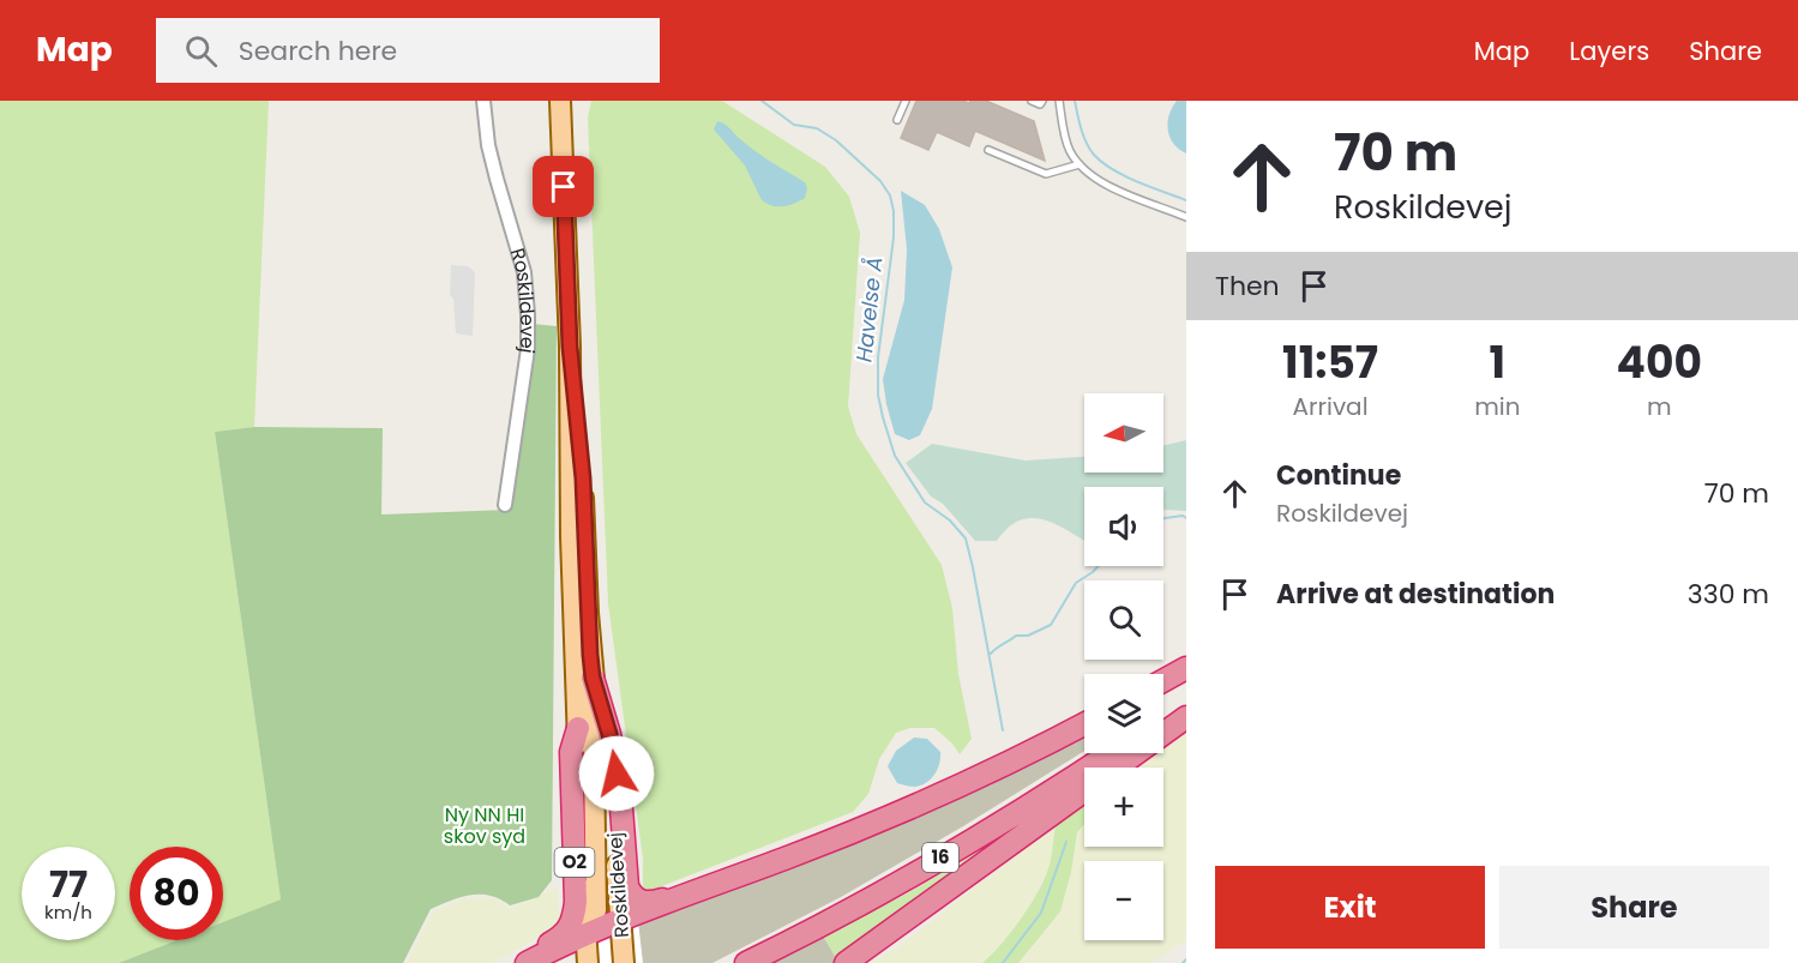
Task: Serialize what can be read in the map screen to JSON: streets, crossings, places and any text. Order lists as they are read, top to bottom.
{
  "streets": {
    "highway": ["16", "O2"],
    "main road": ["Roskildevej"]
  },
  "crossings": [
    ["Roskildevej", "O2"]
  ],
  "water": ["Havelse Å"],
  "parks": ["Ny NN HI skov syd"],
  "north": "left",
  "page": {
    "header": "Map",
    "search": "Search here",
    "nav": ["Map", "Layers", "Share"],
    "turn": ["70 m", "Roskildevej"],
    "then": "Then",
    "eta": [
      "11:57",
      "Arrival",
      "1",
      "min",
      "400",
      "m"
    ],
    "map_buttons": ["+", "−"],
    "list": [
      {
        "name": "Continue",
        "note": "Roskildevej",
        "value": "70 m"
      },
      {
        "name": "Arrive at destination",
        "value": "330 m"
      }
    ],
    "speed": "77 km/h",
    "limit": "80",
    "buttons": ["Exit", "Share"]
  }
}
